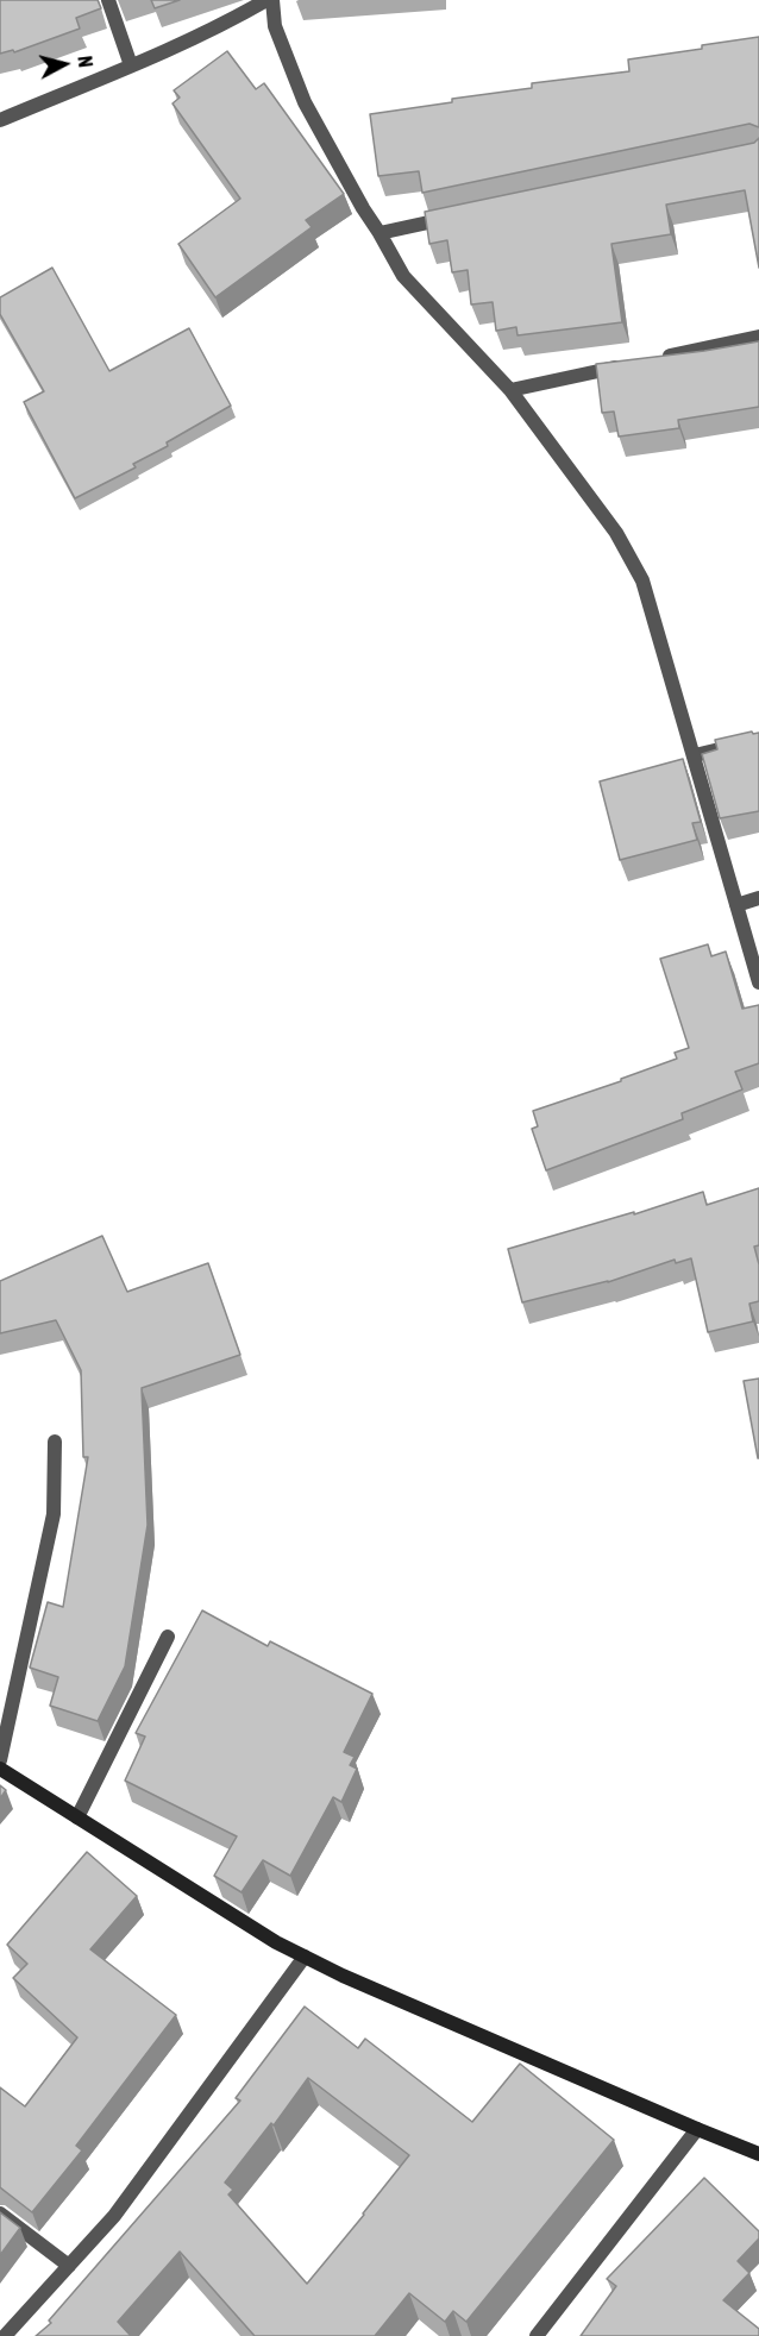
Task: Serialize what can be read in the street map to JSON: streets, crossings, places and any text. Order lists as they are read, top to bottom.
{
  "north": "right"
}
